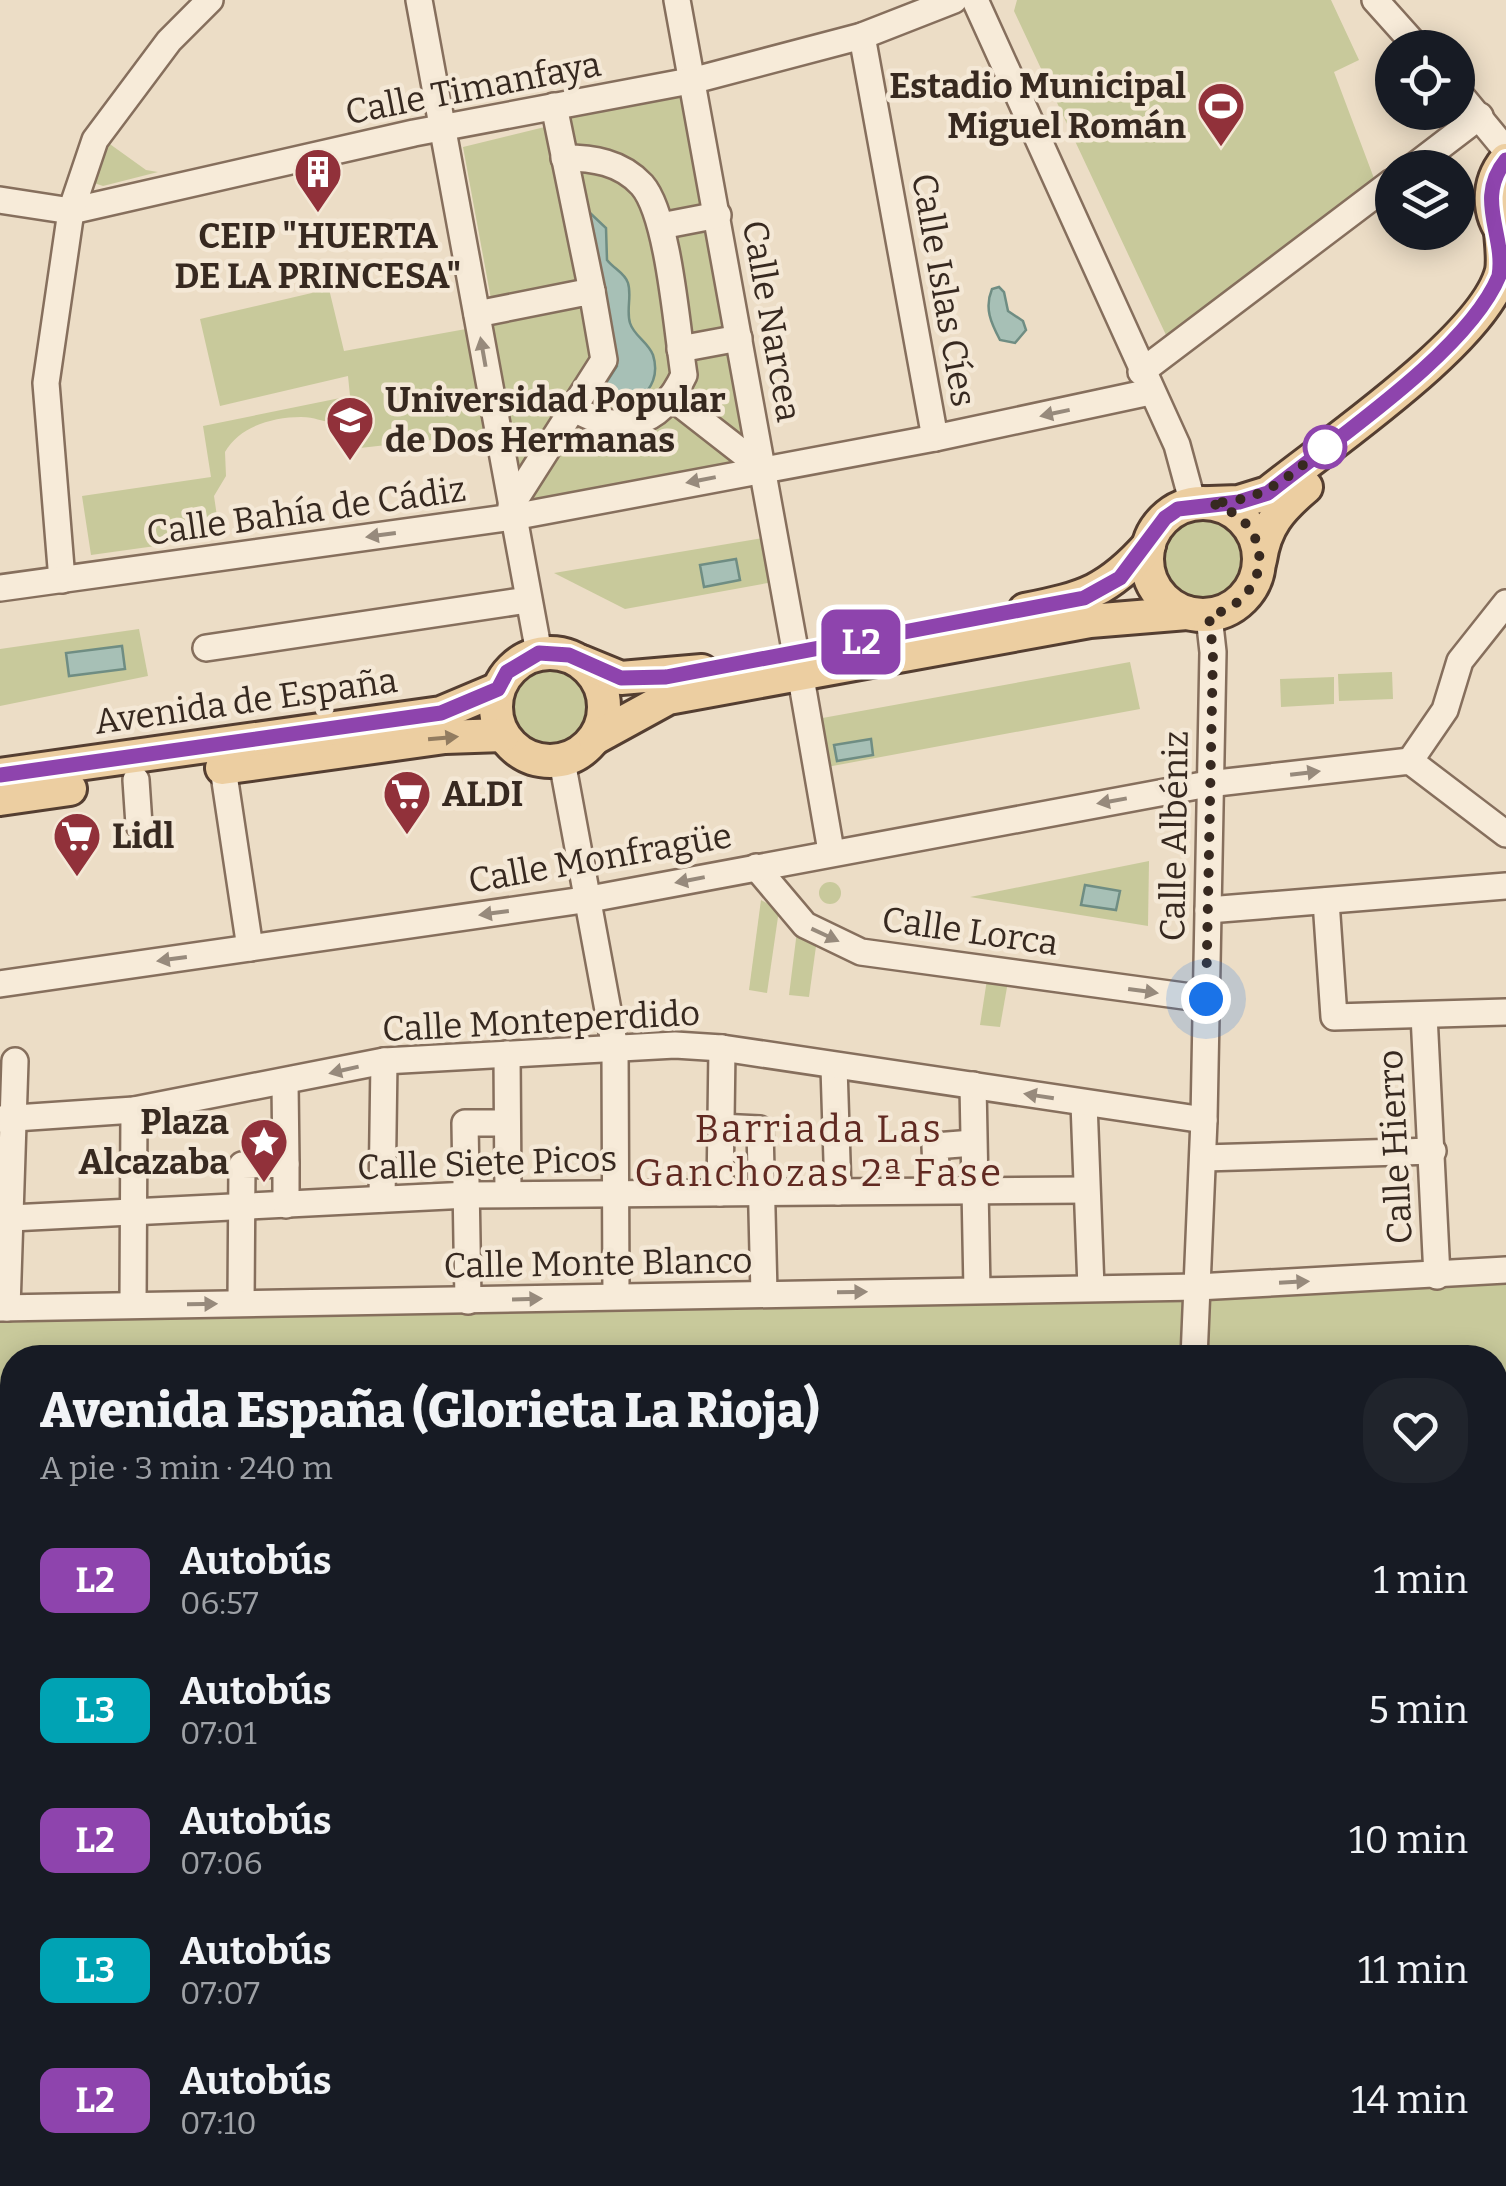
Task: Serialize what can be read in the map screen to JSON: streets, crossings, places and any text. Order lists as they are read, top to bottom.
{
  "streets": {
    "main road": ["Avenida de España"],
    "street": [
      "Calle Timanfaya",
      "Calle Islas Cíes",
      "Calle Narcea",
      "Calle Bahía de Cádiz",
      "Calle Albéniz",
      "Calle Monfragüe",
      "Calle Lorca",
      "Calle Monteperdido",
      "Calle Hierro",
      "Calle Siete Picos",
      "Calle Monte Blanco"
    ]
  },
  "crossings": [
    ["Calle Timanfaya", "Calle Islas Cíes"],
    ["Calle Timanfaya", "Calle Narcea"],
    ["Calle Islas Cíes", "Calle Bahía de Cádiz"],
    ["Calle Narcea", "Calle Bahía de Cádiz"],
    ["Calle Narcea", "Calle Monfragüe"],
    ["Calle Albéniz", "Calle Monfragüe"],
    ["Calle Albéniz", "Calle Lorca"],
    ["Calle Albéniz", "Calle Monteperdido"],
    ["Calle Albéniz", "Calle Monte Blanco"],
    ["Calle Monfragüe", "Calle Lorca"],
    ["Calle Hierro", "Calle Monte Blanco"]
  ],
  "one_way": ["Calle Lorca"],
  "districts": ["Barriada Las Ganchozas 2ª Fase"],
  "places": {
    "sports": ["Estadio Municipal Miguel Román"],
    "building": ["CEIP \"HUERTA DE LA PRINCESA\""],
    "school or university": ["Universidad Popular de Dos Hermanas"],
    "supermarket": ["ALDI", "Lidl"],
    "place": ["Plaza Alcazaba"]
  },
  "lines": ["bus line L2"],
  "page": {
    "on_map": "L2",
    "heading": ["Avenida España (Glorieta La Rioja)", "A pie · 3 min · 240 m"],
    "list": [
      {
        "mark": "L2",
        "name": "Autobús",
        "note": "06:57",
        "value": "1 min"
      },
      {
        "mark": "L3",
        "name": "Autobús",
        "note": "07:01",
        "value": "5 min"
      },
      {
        "mark": "L2",
        "name": "Autobús",
        "note": "07:06",
        "value": "10 min"
      },
      {
        "mark": "L3",
        "name": "Autobús",
        "note": "07:07",
        "value": "11 min"
      },
      {
        "mark": "L2",
        "name": "Autobús",
        "note": "07:10",
        "value": "14 min"
      }
    ]
  }
}
